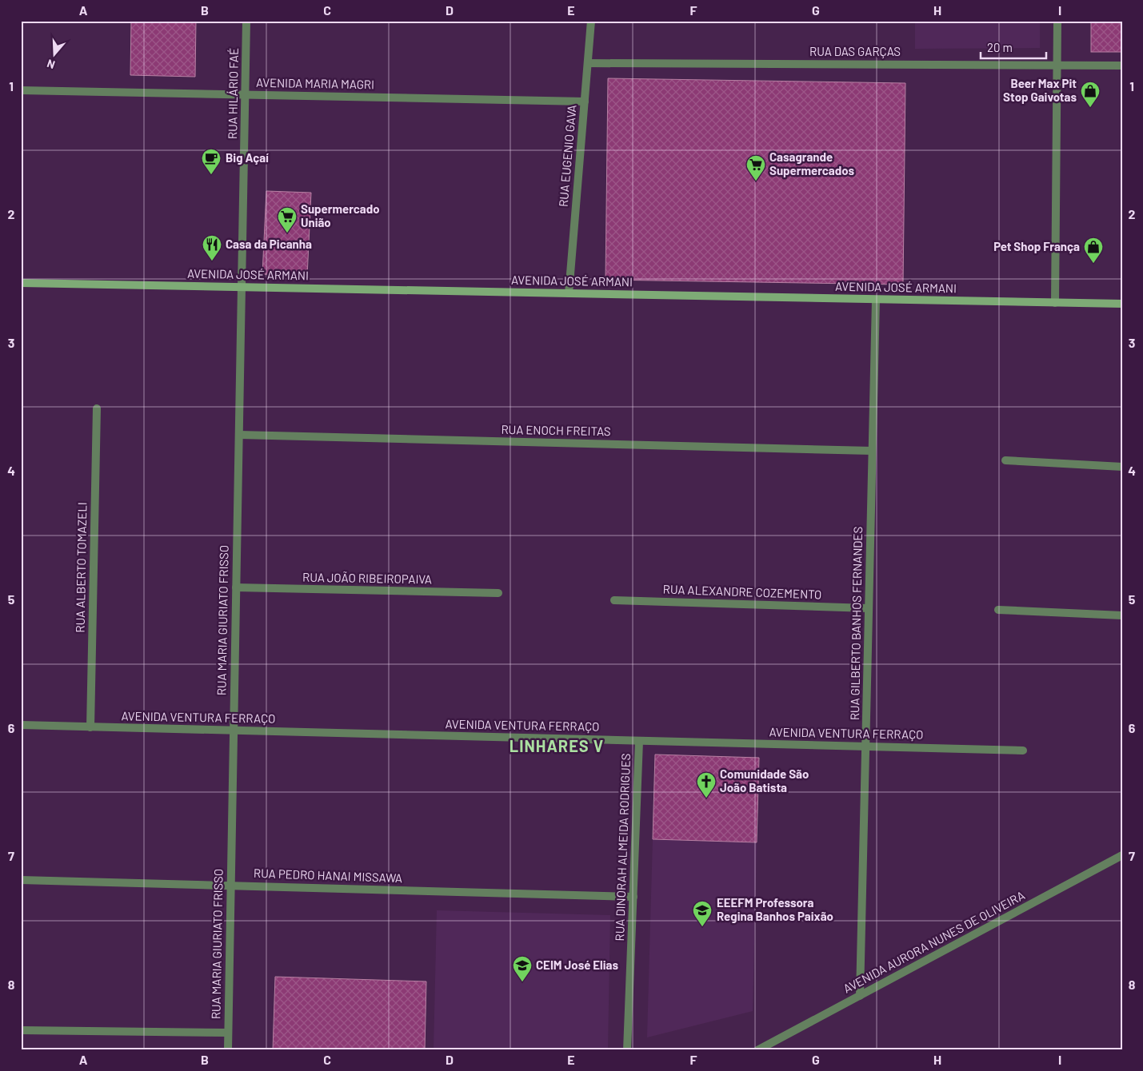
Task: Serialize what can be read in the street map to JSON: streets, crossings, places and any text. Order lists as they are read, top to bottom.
{
  "streets": {
    "main road": ["AVENIDA JOSÉ ARMANI"],
    "street": [
      "RUA DAS GARÇAS",
      "AVENIDA MARIA MAGRI",
      "RUA HILÁRIO FAÉ",
      "RUA EUGENIO GAVA",
      "RUA ENOCH FREITAS",
      "RUA ALBERTO TOMAZELI",
      "RUA JOÃO RIBEIROPAIVA",
      "RUA ALEXANDRE COZEMENTO",
      "RUA MARIA GIURIATO FRISSO",
      "RUA GILBERTO BANHOS FERNANDES",
      "AVENIDA VENTURA FERRAÇO",
      "RUA DINORAH ALMEIDA RODRIGUES",
      "RUA PEDRO HANAI MISSAWA",
      "AVENIDA AURORA NUNES DE OLIVEIRA"
    ]
  },
  "crossings": [
    ["RUA DAS GARÇAS", "RUA EUGENIO GAVA"],
    ["AVENIDA MARIA MAGRI", "RUA HILÁRIO FAÉ"],
    ["AVENIDA MARIA MAGRI", "RUA EUGENIO GAVA"],
    ["RUA HILÁRIO FAÉ", "AVENIDA JOSÉ ARMANI"],
    ["RUA HILÁRIO FAÉ", "RUA MARIA GIURIATO FRISSO"],
    ["RUA EUGENIO GAVA", "AVENIDA JOSÉ ARMANI"],
    ["AVENIDA JOSÉ ARMANI", "RUA MARIA GIURIATO FRISSO"],
    ["AVENIDA JOSÉ ARMANI", "RUA GILBERTO BANHOS FERNANDES"],
    ["RUA ENOCH FREITAS", "RUA MARIA GIURIATO FRISSO"],
    ["RUA ENOCH FREITAS", "RUA GILBERTO BANHOS FERNANDES"],
    ["RUA ALBERTO TOMAZELI", "AVENIDA VENTURA FERRAÇO"],
    ["RUA JOÃO RIBEIROPAIVA", "RUA MARIA GIURIATO FRISSO"],
    ["RUA ALEXANDRE COZEMENTO", "RUA GILBERTO BANHOS FERNANDES"],
    ["RUA MARIA GIURIATO FRISSO", "AVENIDA VENTURA FERRAÇO"],
    ["RUA MARIA GIURIATO FRISSO", "RUA PEDRO HANAI MISSAWA"],
    ["RUA GILBERTO BANHOS FERNANDES", "AVENIDA VENTURA FERRAÇO"],
    ["RUA GILBERTO BANHOS FERNANDES", "AVENIDA AURORA NUNES DE OLIVEIRA"],
    ["AVENIDA VENTURA FERRAÇO", "RUA DINORAH ALMEIDA RODRIGUES"],
    ["RUA DINORAH ALMEIDA RODRIGUES", "RUA PEDRO HANAI MISSAWA"]
  ],
  "districts": ["LINHARES V"],
  "places": {
    "shop": ["Beer Max Pit Stop Gaivotas", "Pet Shop França"],
    "cafe": ["Big Açaí"],
    "supermarket": ["Casagrande Supermercados", "Supermercado União"],
    "restaurant": ["Casa da Picanha"],
    "church": ["Comunidade São João Batista"],
    "school or university": ["EEEFM Professora Regina Banhos Paixão", "CEIM José Elias"]
  },
  "scale_bar": "20 m",
  "north": "bottom",
  "grid": {
    "columns": [
      "A",
      "B",
      "C",
      "D",
      "E",
      "F",
      "G",
      "H",
      "I"
    ],
    "rows": [
      "1",
      "2",
      "3",
      "4",
      "5",
      "6",
      "7",
      "8"
    ]
  }
}
